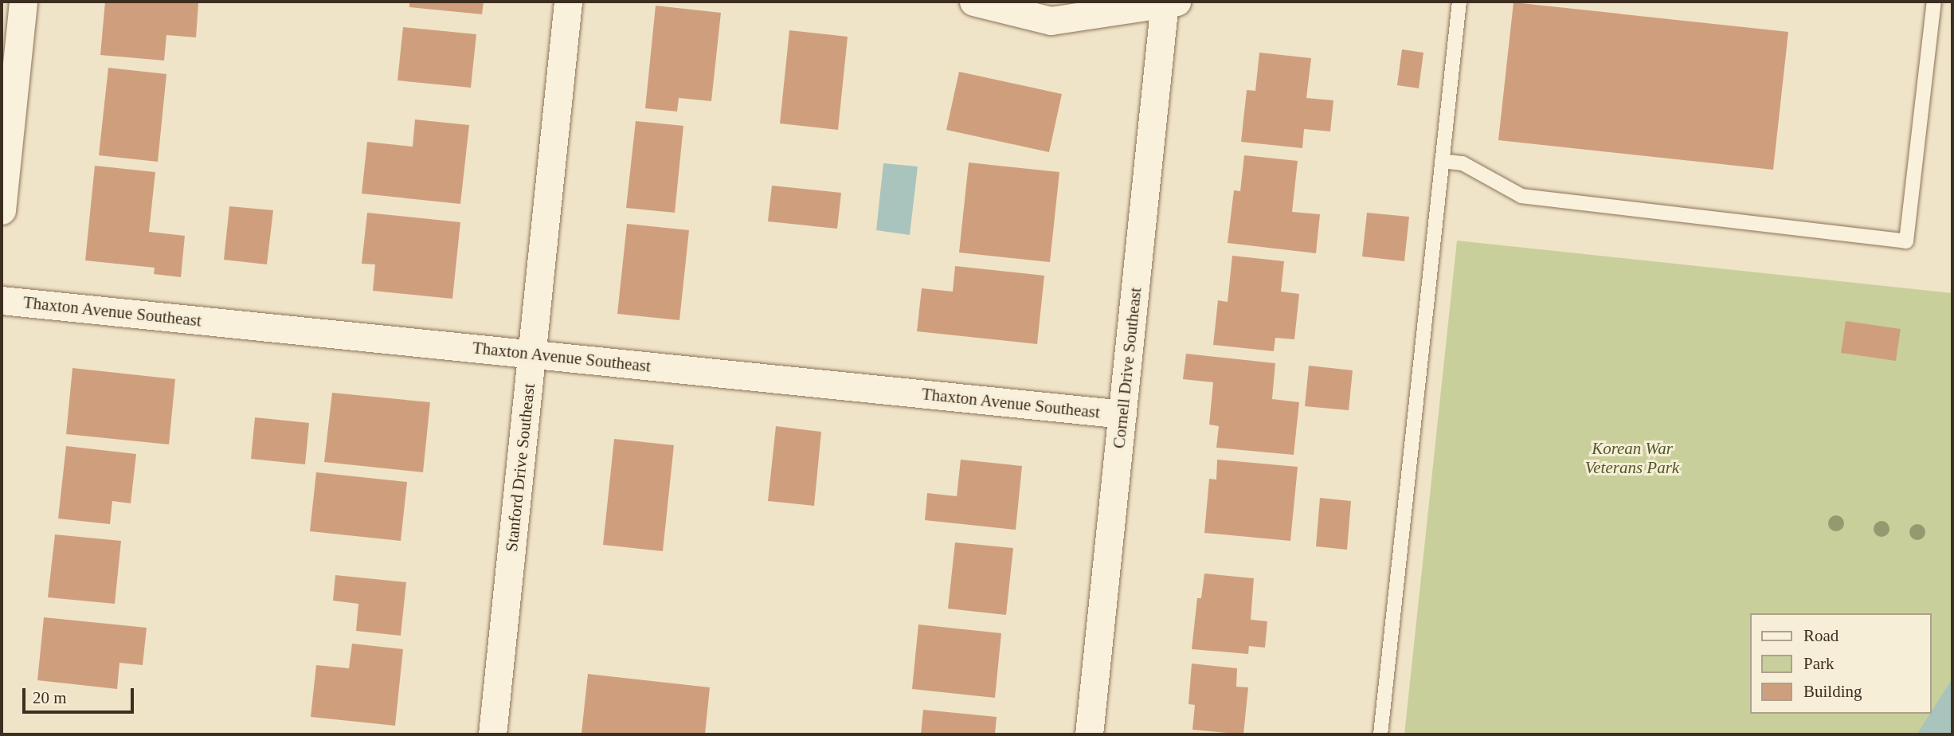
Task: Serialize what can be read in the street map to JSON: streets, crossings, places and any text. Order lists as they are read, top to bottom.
{
  "streets": {
    "street": ["Thaxton Avenue Southeast", "Cornell Drive Southeast", "Stanford Drive Southeast"]
  },
  "crossings": [
    ["Thaxton Avenue Southeast", "Cornell Drive Southeast"],
    ["Thaxton Avenue Southeast", "Stanford Drive Southeast"]
  ],
  "parks": ["Korean War Veterans Park"],
  "legend": ["Road", "Park", "Building"],
  "scale_bar": "20 m"
}
